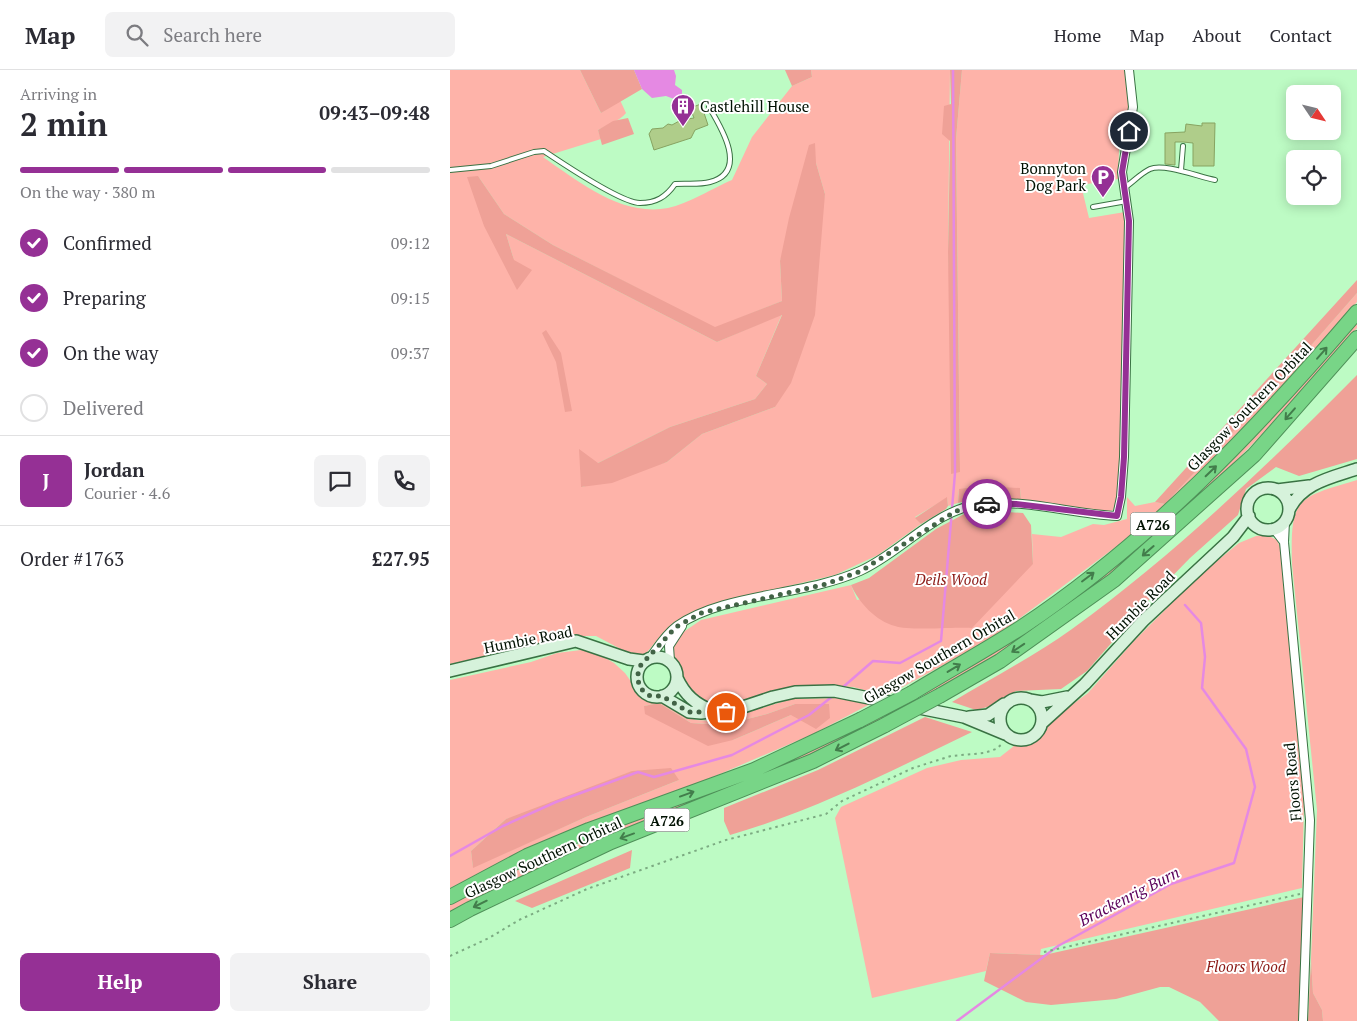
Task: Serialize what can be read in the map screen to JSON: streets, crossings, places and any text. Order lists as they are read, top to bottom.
{
  "streets": {
    "highway": ["Glasgow Southern Orbital", "A726"],
    "street": ["Humbie Road", "Floors Road"]
  },
  "crossings": [
    ["Humbie Road", "Floors Road"]
  ],
  "water": ["Brackenrig Burn"],
  "parks": ["Deils Wood", "Floors Wood"],
  "places": {
    "building": ["Castlehill House"],
    "parking": ["Bonnyton Dog Park"]
  },
  "north": "bottom right",
  "page": {
    "header": "Map",
    "search": "Search here",
    "nav": [
      "Home",
      "Map",
      "About",
      "Contact"
    ],
    "heading": ["2 min", "Arriving in", "09:43–09:48"],
    "panel": [
      "Jordan",
      "Courier · 4.6",
      "Order #1763",
      "£27.95"
    ],
    "bar": "On the way · 380 m",
    "list": [
      ["Confirmed", "09:12"],
      ["Preparing", "09:15"],
      ["On the way", "09:37"],
      "Delivered"
    ],
    "round": "J",
    "buttons": ["Help", "Share"]
  }
}
